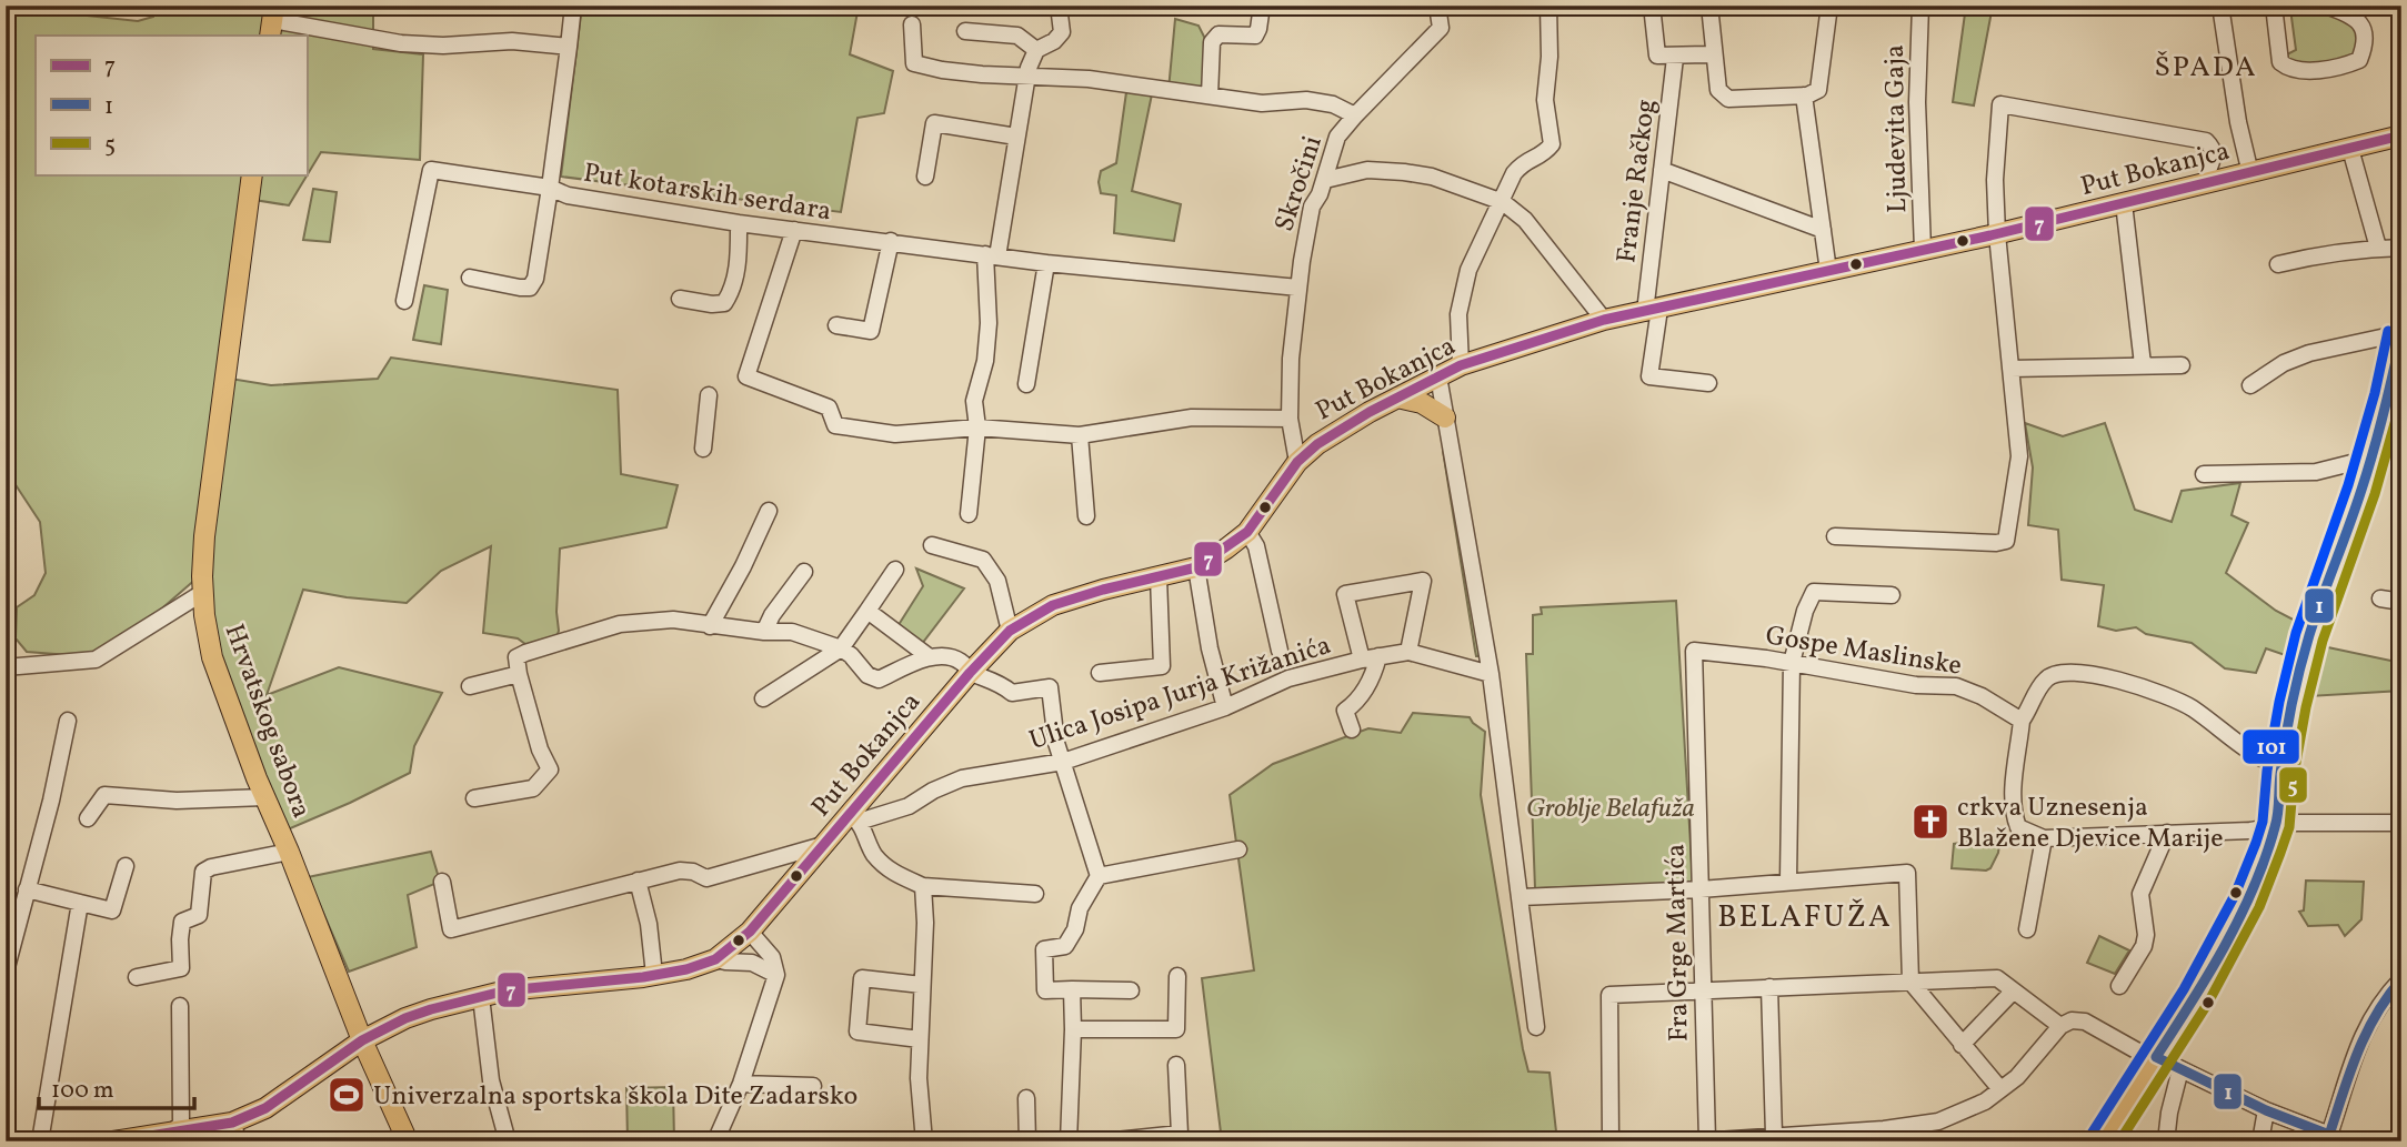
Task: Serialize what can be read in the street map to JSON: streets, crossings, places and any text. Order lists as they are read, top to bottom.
{
  "streets": {
    "main road": ["Put Bokanjca", "Hrvatskog sabora"],
    "street": [
      "Ljudevita Gaja",
      "Franje Račkog",
      "Skročini",
      "Put kotarskih serdara",
      "Gospe Maslinske",
      "Ulica Josipa Jurja Križanića",
      "Fra Grge Martića"
    ]
  },
  "crossings": [
    ["Ljudevita Gaja", "Put Bokanjca"],
    ["Put Bokanjca", "Franje Račkog"],
    ["Put Bokanjca", "Skročini"],
    ["Put Bokanjca", "Ulica Josipa Jurja Križanića"],
    ["Put Bokanjca", "Hrvatskog sabora"],
    ["Skročini", "Put kotarskih serdara"],
    ["Gospe Maslinske", "Fra Grge Martića"]
  ],
  "districts": ["ŠPADA", "BELAFUŽA"],
  "parks": ["Groblje Belafuža"],
  "places": {
    "church": ["crkva Uznesenja Blažene Djevice Marije"],
    "sports": ["Univerzalna sportska škola Dite Zadarsko"]
  },
  "lines": [
    "transit line 7",
    "transit line 101",
    "transit line 1",
    "transit line 5"
  ],
  "legend": ["7", "1", "5"],
  "scale_bar": "100 m"
}
